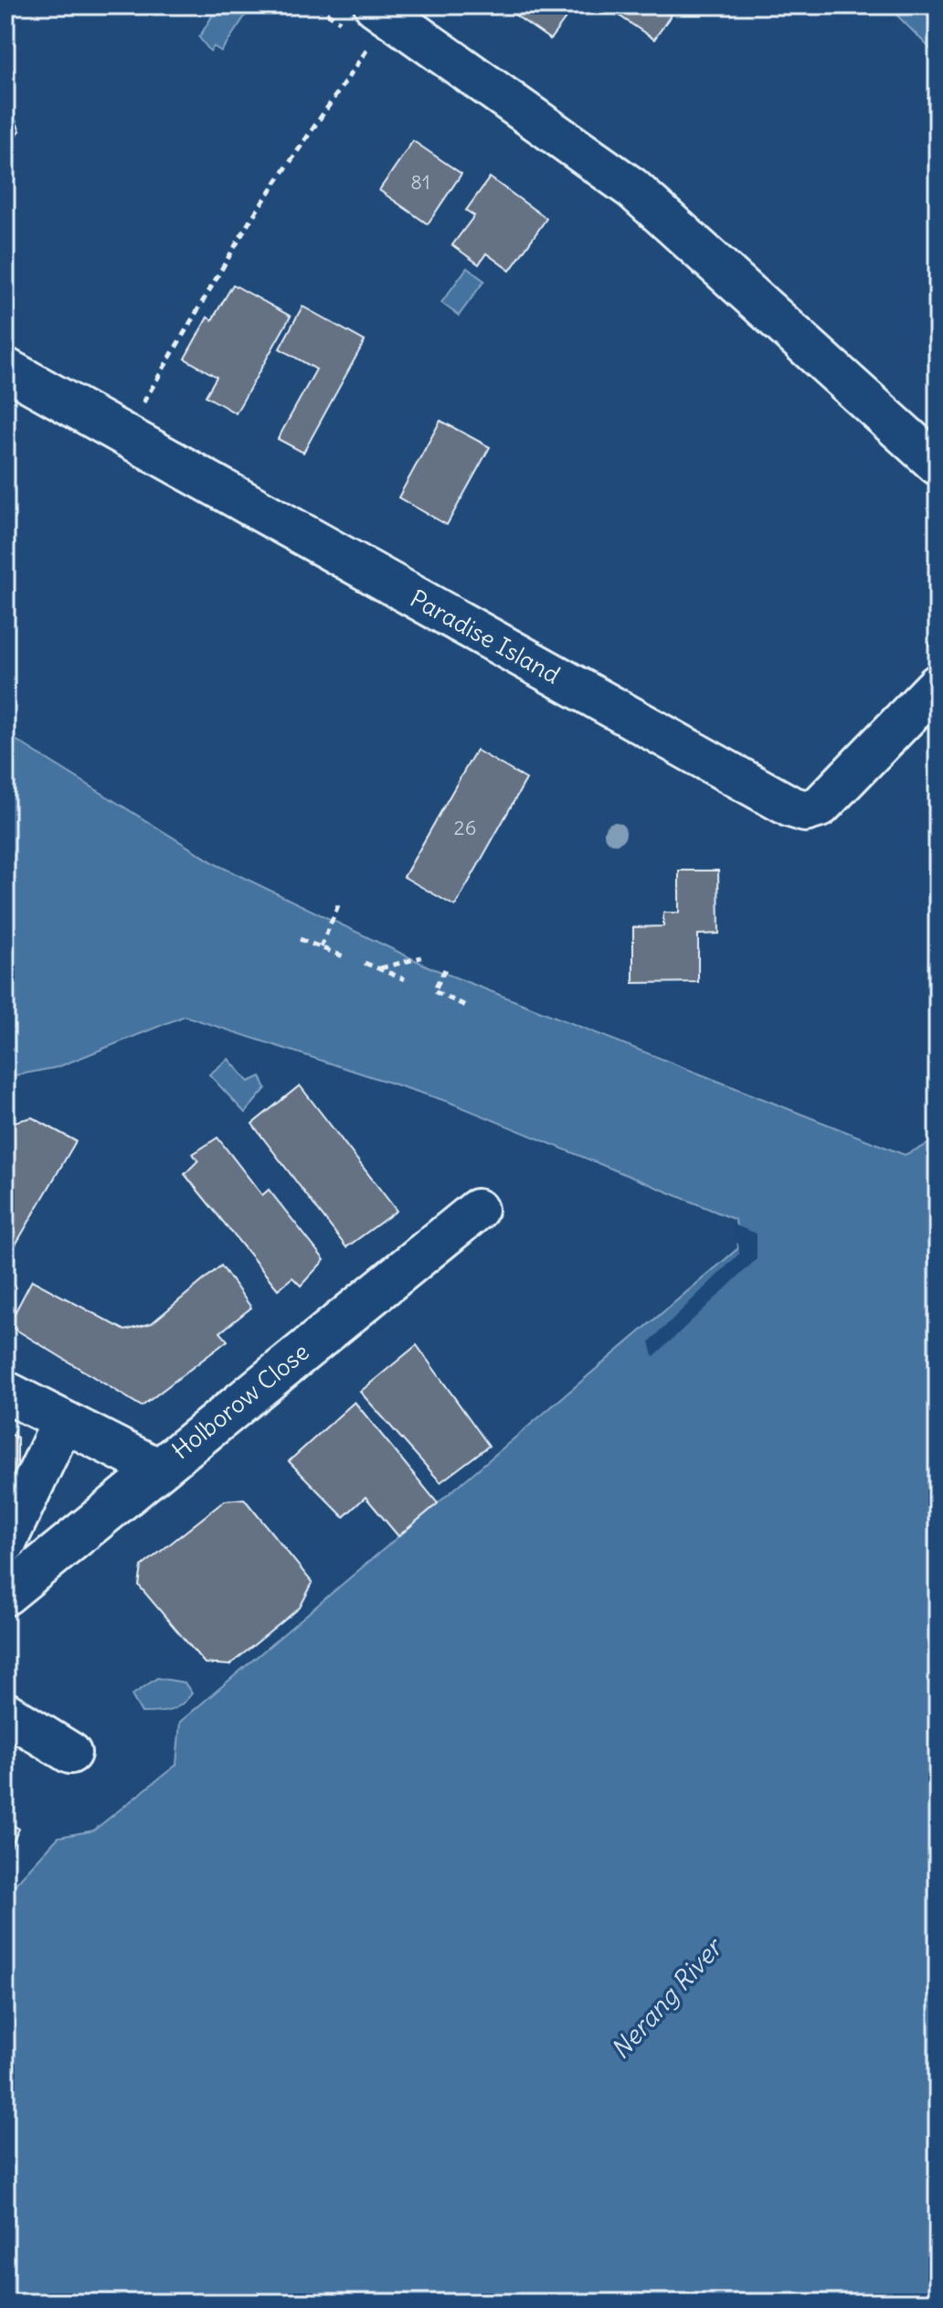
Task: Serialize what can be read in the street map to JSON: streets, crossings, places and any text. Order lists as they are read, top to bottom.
{
  "streets": {
    "street": ["Paradise Island", "Holborow Close"]
  },
  "water": ["Nerang River"],
  "house_numbers": ["81", "26"]
}
